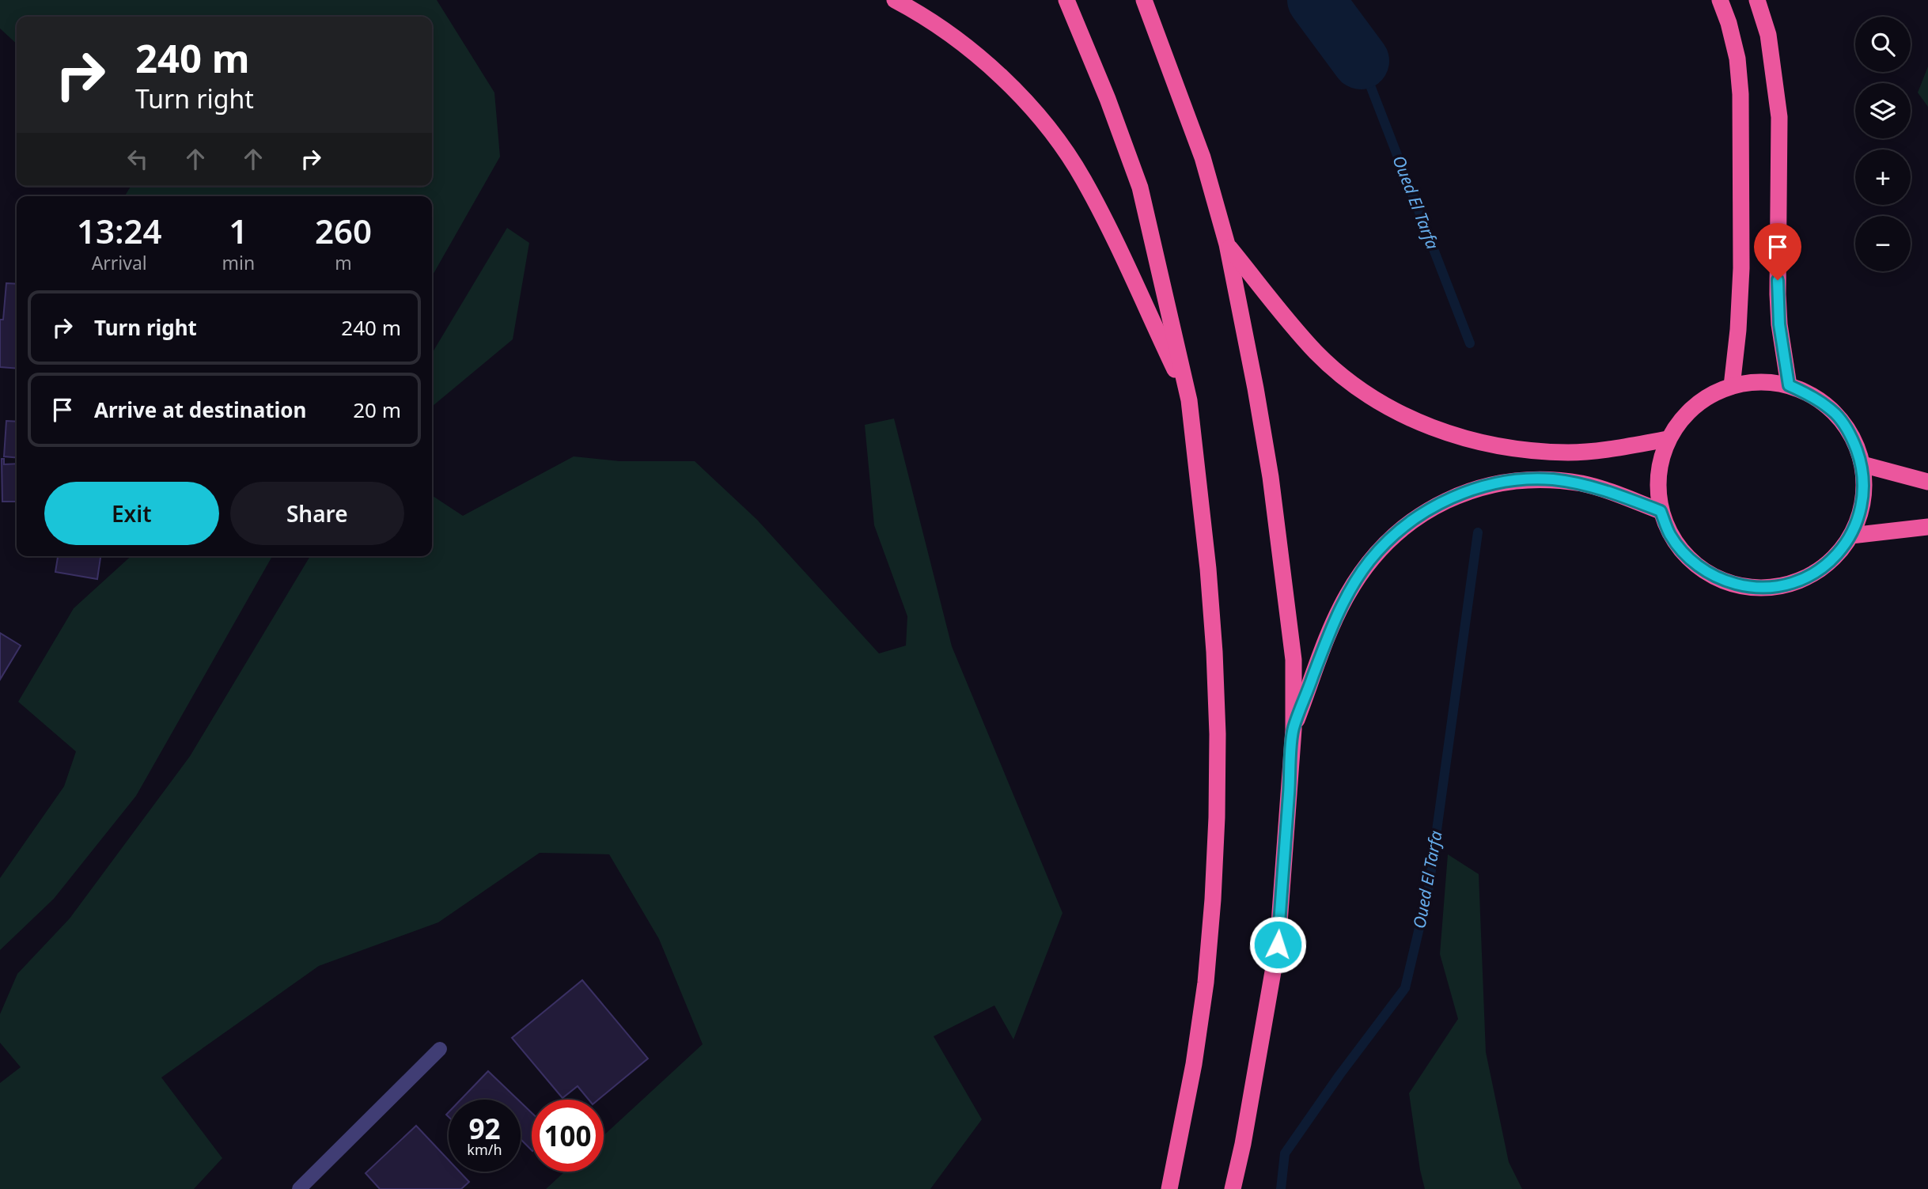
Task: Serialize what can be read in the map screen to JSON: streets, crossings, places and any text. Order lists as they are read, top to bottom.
{
  "water": ["Oued El Tarfa"],
  "page": {
    "map_buttons": ["+", "−"],
    "turn": ["240 m", "Turn right"],
    "eta": [
      "13:24",
      "Arrival",
      "1",
      "min",
      "260",
      "m"
    ],
    "list": [
      {
        "name": "Turn right",
        "value": "240 m"
      },
      {
        "name": "Arrive at destination",
        "value": "20 m"
      }
    ],
    "buttons": ["Exit", "Share"],
    "speed": "92 km/h",
    "limit": "100"
  }
}
